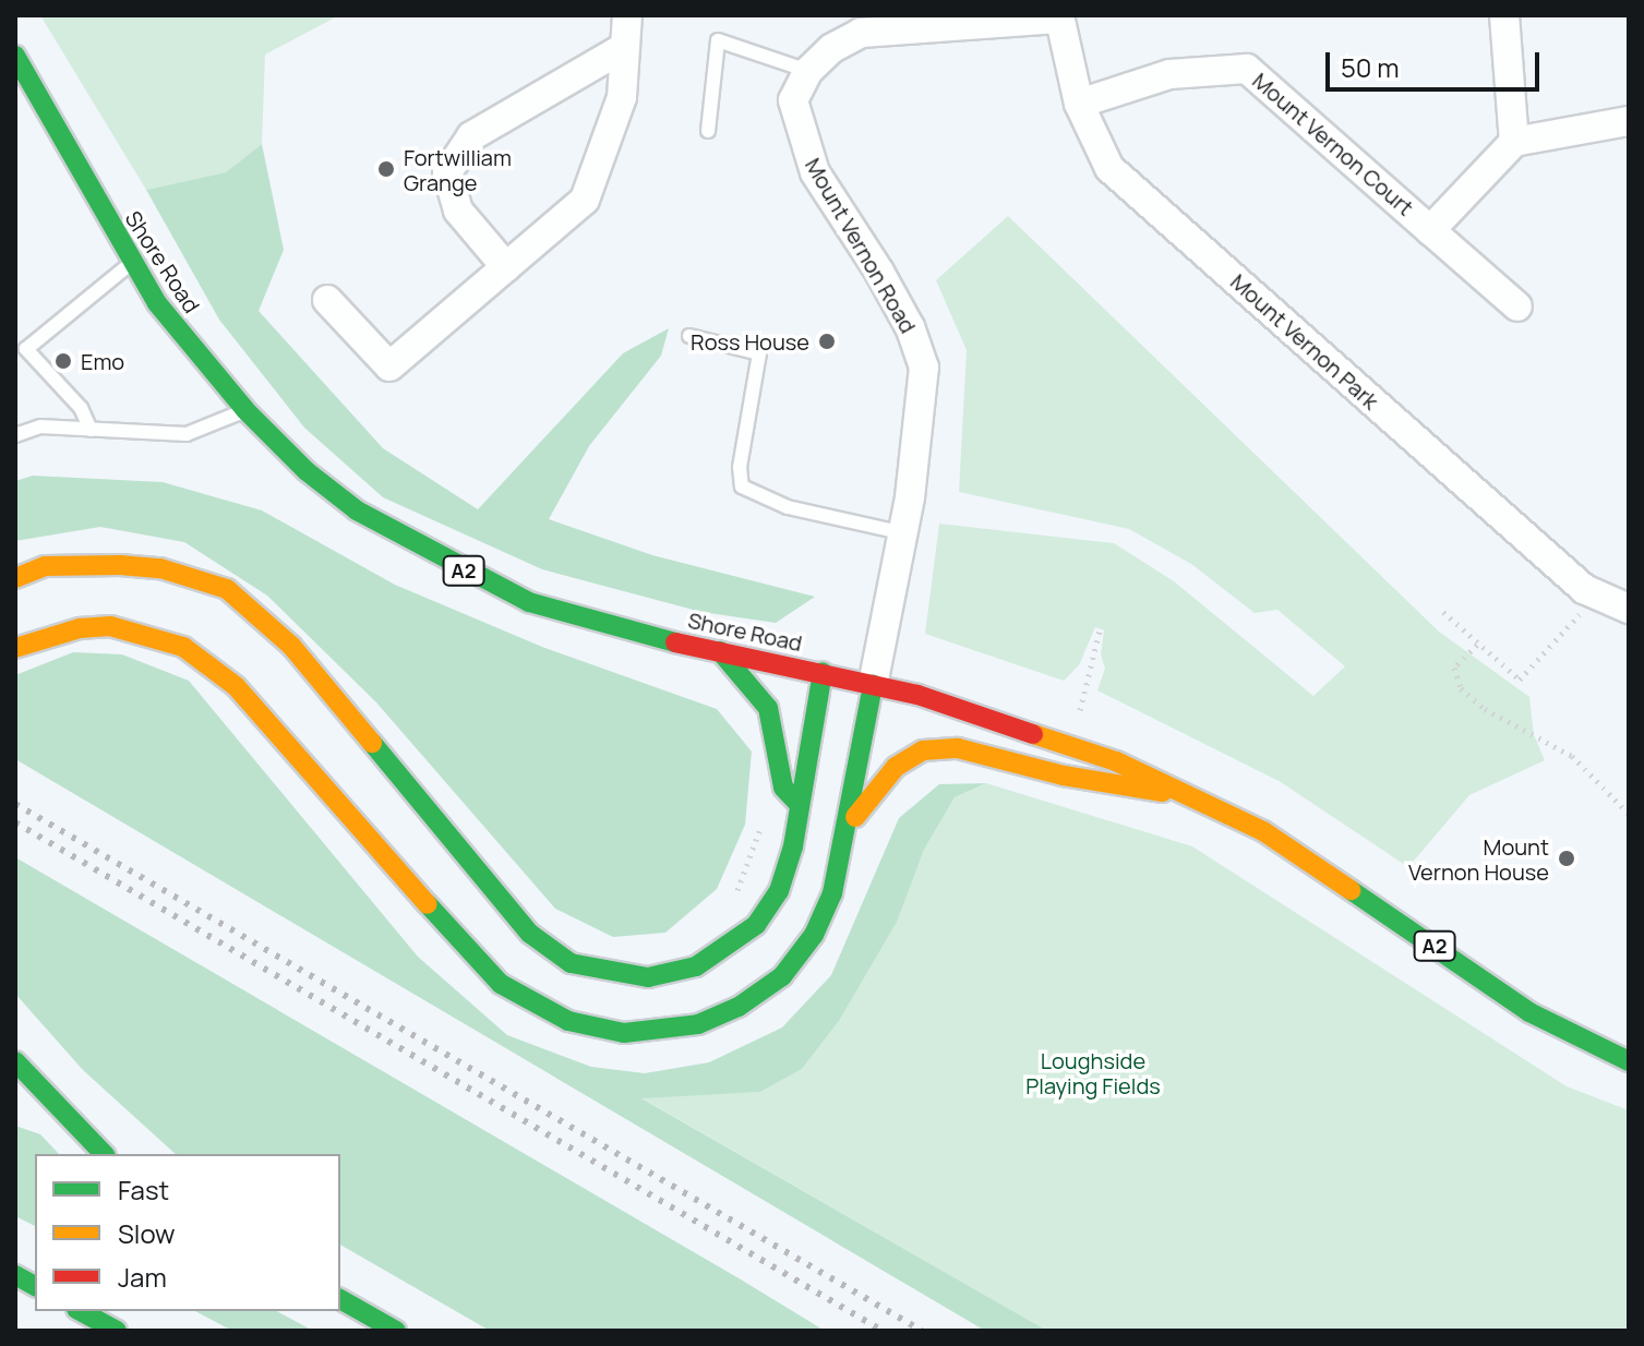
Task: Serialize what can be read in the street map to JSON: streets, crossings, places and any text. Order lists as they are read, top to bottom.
{
  "streets": {
    "main road": ["Shore Road", "A2"],
    "street": ["Mount Vernon Court", "Mount Vernon Road", "Mount Vernon Park"]
  },
  "crossings": [
    ["Mount Vernon Court", "Mount Vernon Park"],
    ["Mount Vernon Road", "Shore Road"]
  ],
  "parks": ["Loughside Playing Fields"],
  "places": [
    "Fortwilliam Grange",
    "Ross House",
    "Emo",
    "Mount Vernon House"
  ],
  "legend": ["Fast", "Slow", "Jam"],
  "scale_bar": "50 m"
}
